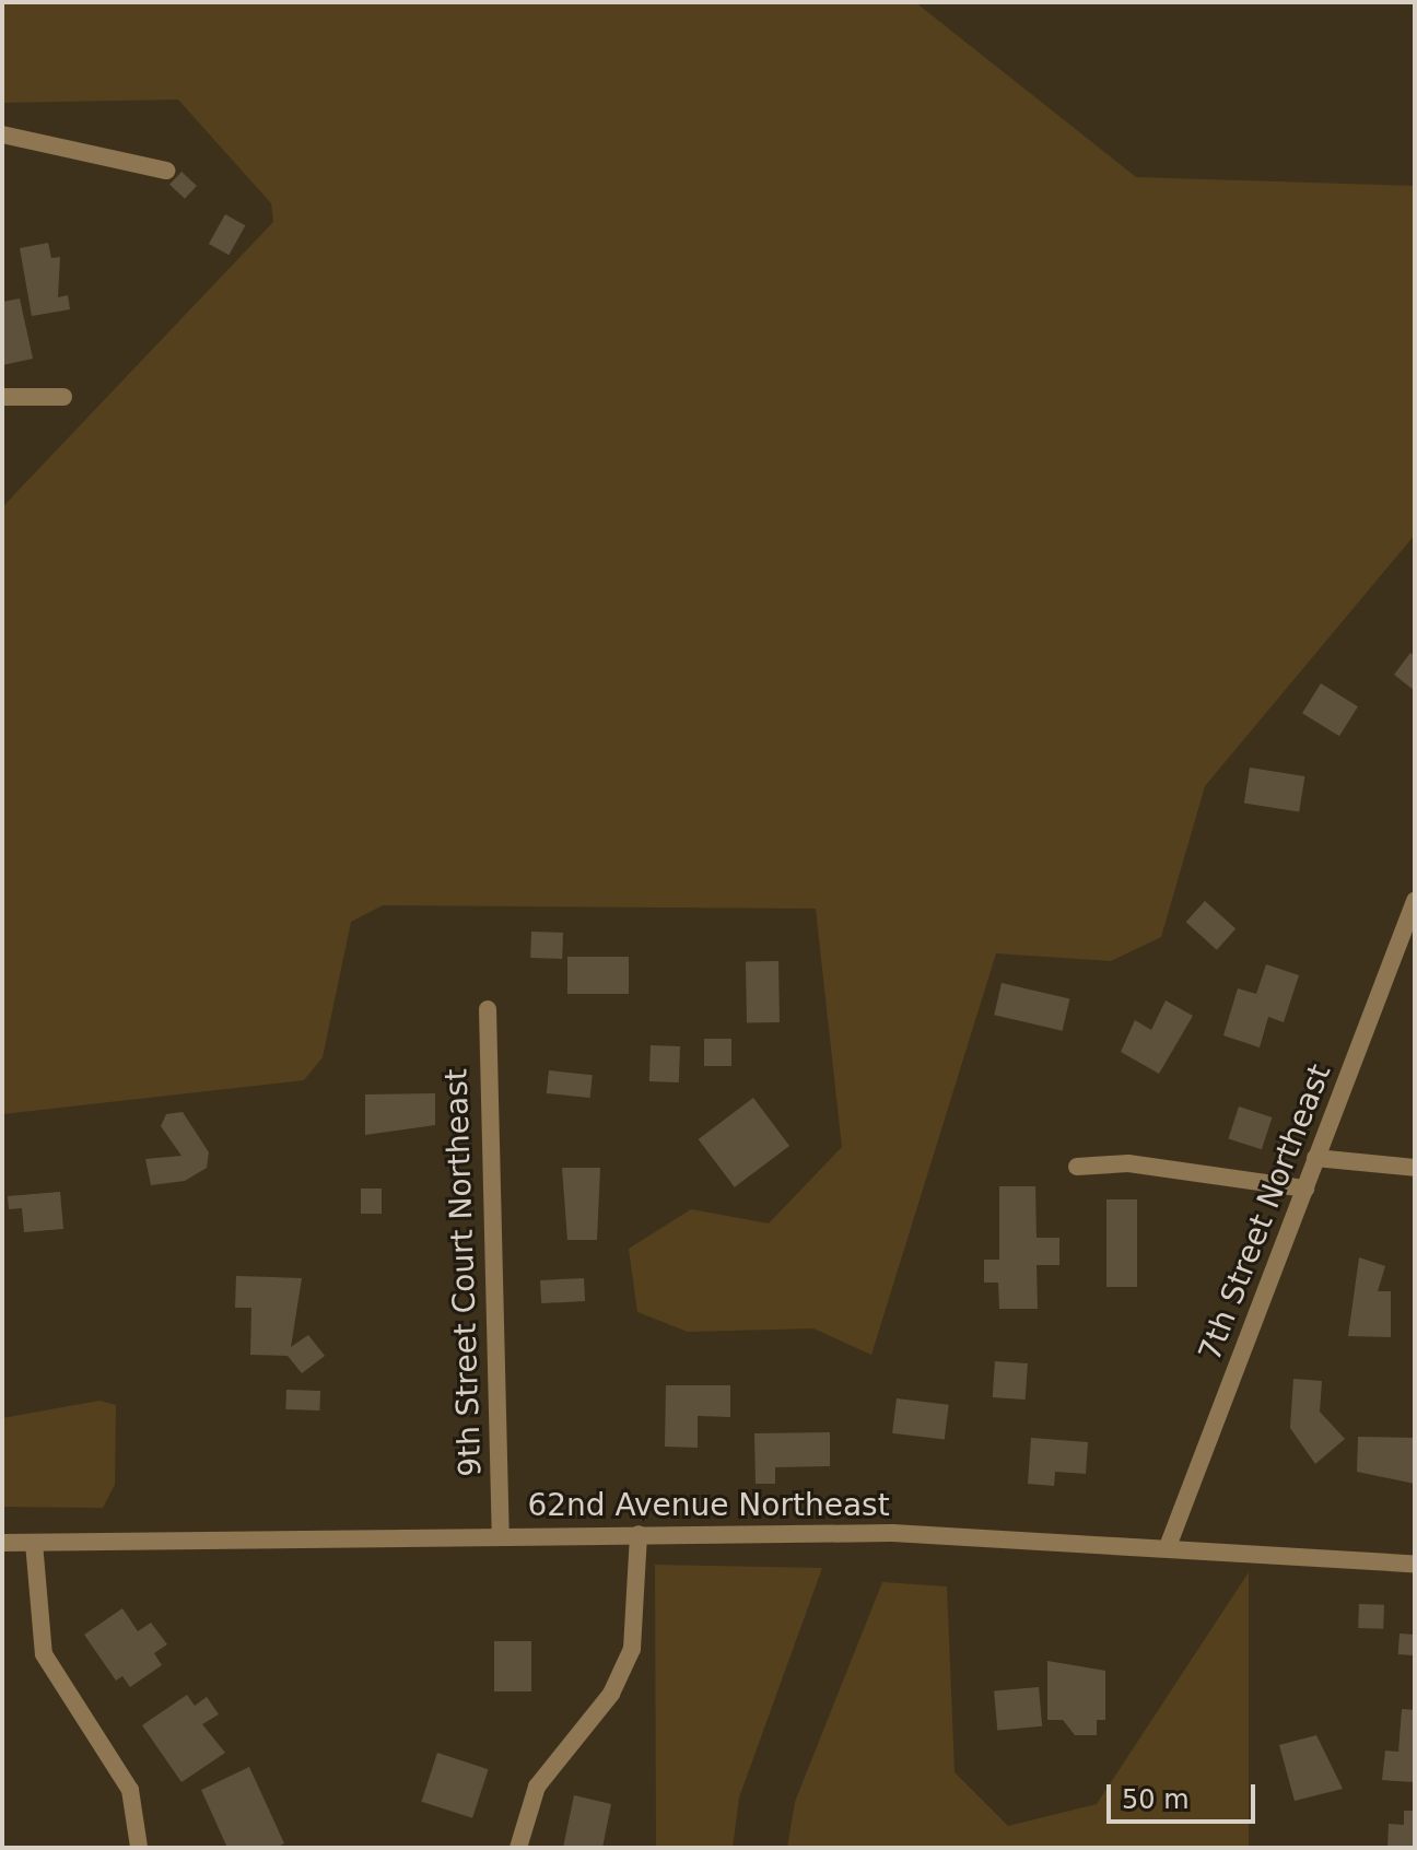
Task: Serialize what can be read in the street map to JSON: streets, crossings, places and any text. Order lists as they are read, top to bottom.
{
  "streets": {
    "street": ["7th Street Northeast", "9th Street Court Northeast", "62nd Avenue Northeast"]
  },
  "crossings": [
    ["7th Street Northeast", "62nd Avenue Northeast"],
    ["9th Street Court Northeast", "62nd Avenue Northeast"]
  ],
  "scale_bar": "50 m"
}
